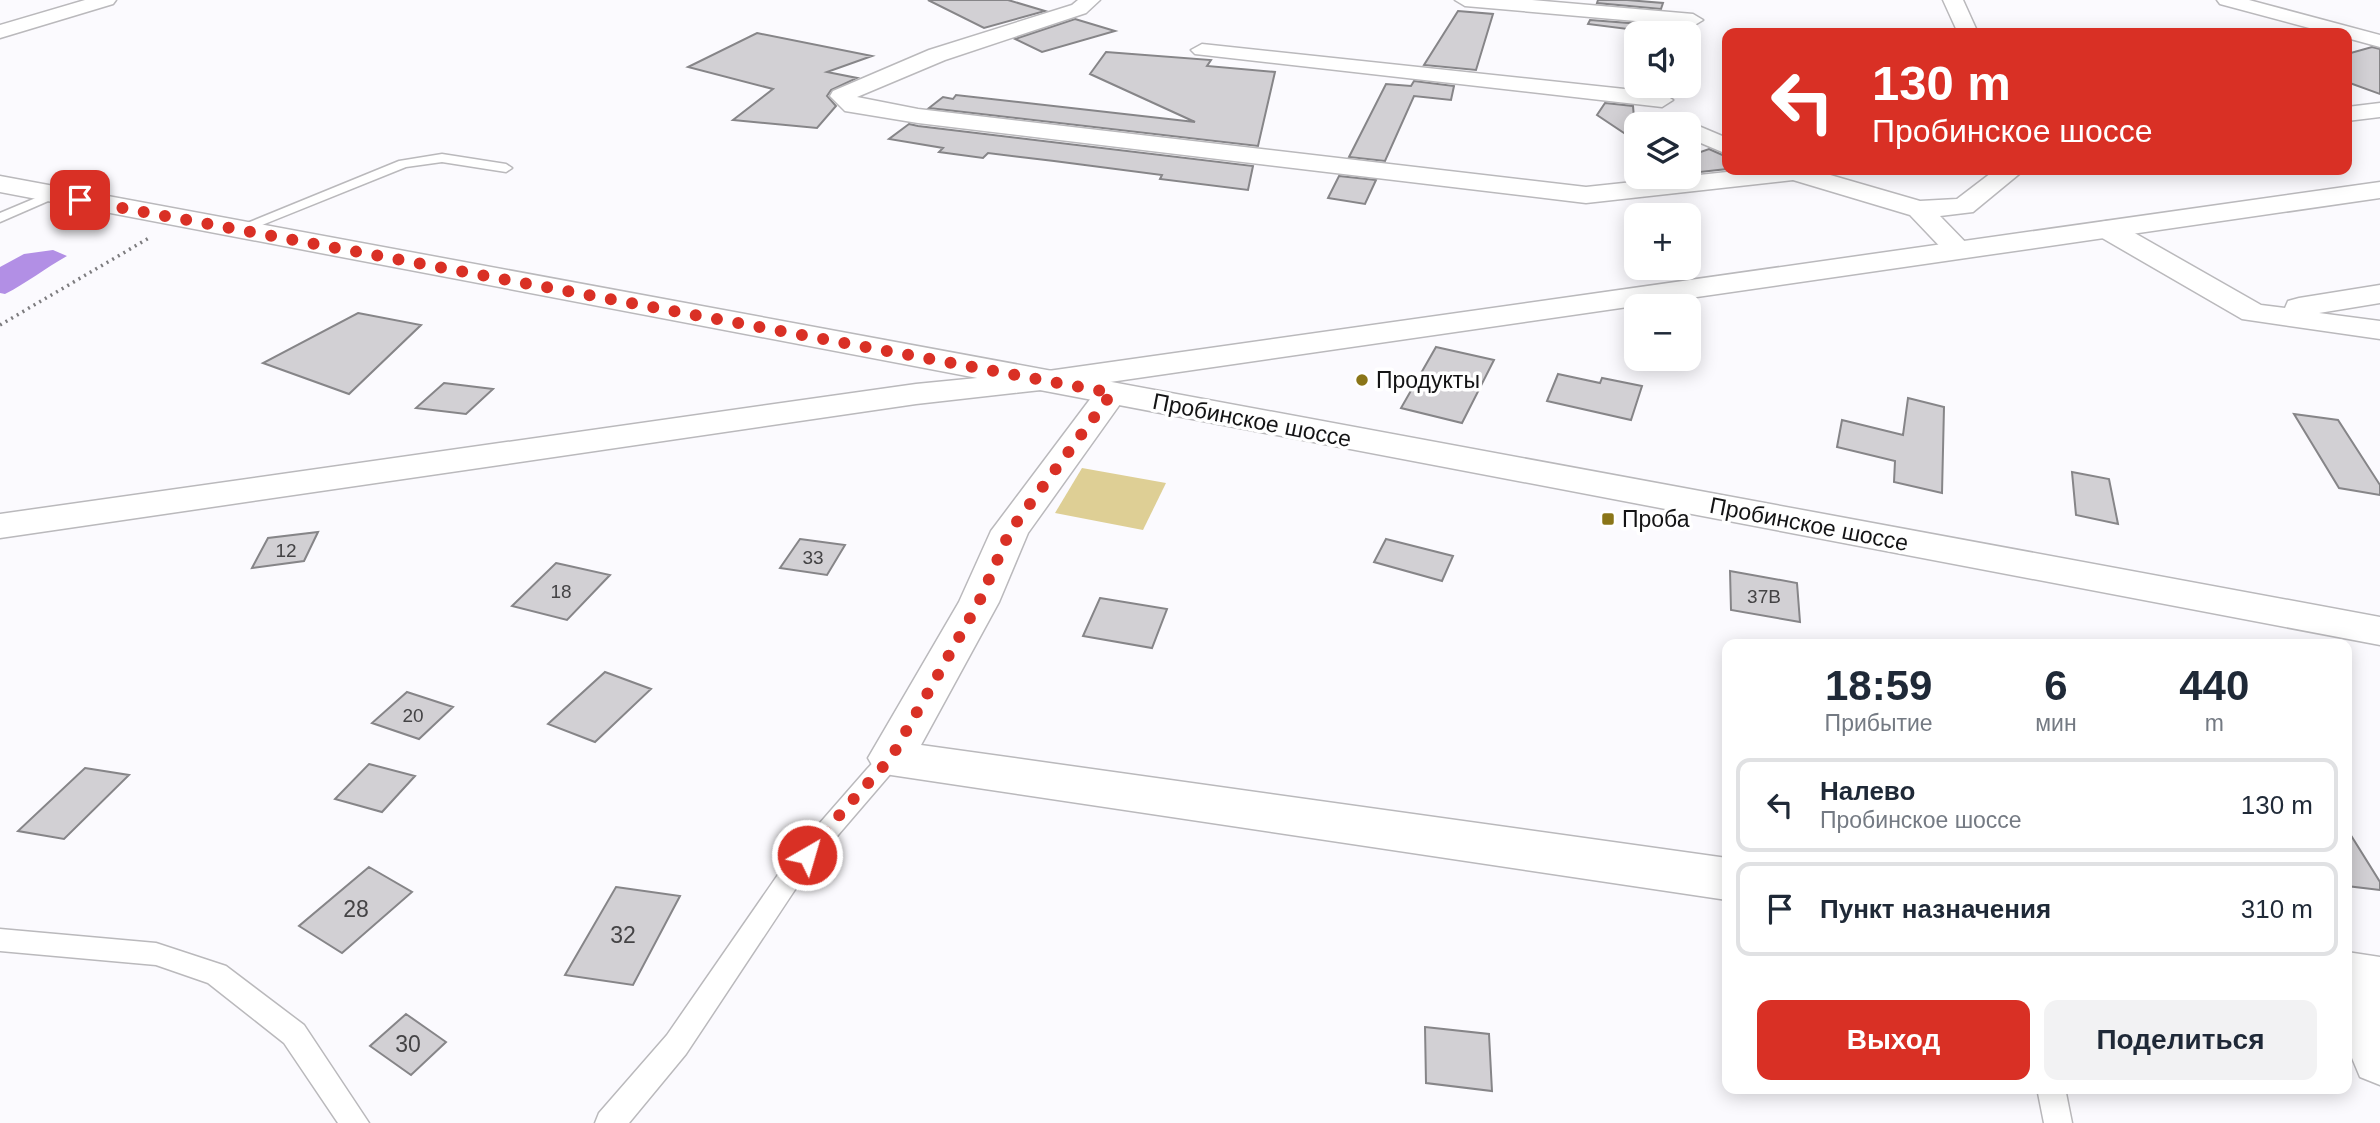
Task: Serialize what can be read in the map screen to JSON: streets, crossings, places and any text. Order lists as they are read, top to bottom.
{
  "streets": {
    "street": ["Пробинское шоссе"]
  },
  "places": {
    "other": ["Продукты"],
    "transit": ["Проба"]
  },
  "house_numbers": [
    "12",
    "33",
    "18",
    "37В",
    "20",
    "28",
    "32",
    "30"
  ],
  "page": {
    "map_buttons": ["+", "−"],
    "turn": ["130 m", "Пробинское шоссе"],
    "eta": [
      "18:59",
      "Прибытие",
      "6",
      "мин",
      "440",
      "m"
    ],
    "list": [
      {
        "name": "Налево",
        "note": "Пробинское шоссе",
        "value": "130 m"
      },
      {
        "name": "Пункт назначения",
        "value": "310 m"
      }
    ],
    "buttons": ["Выход", "Поделиться"]
  }
}
